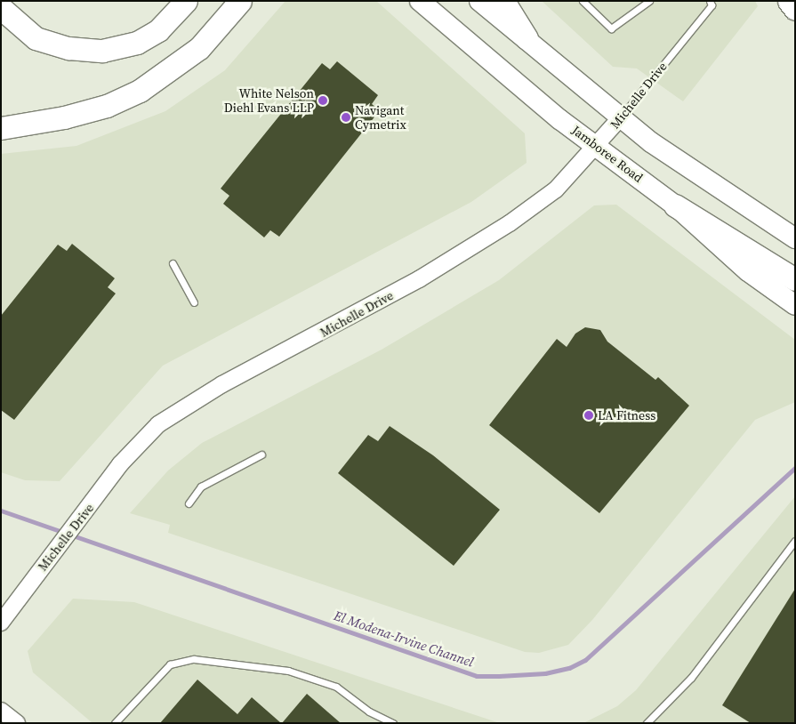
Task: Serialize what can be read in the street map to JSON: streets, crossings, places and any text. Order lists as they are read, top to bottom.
{
  "streets": {
    "highway": ["Jamboree Road"],
    "street": ["Michelle Drive"]
  },
  "crossings": [
    ["Michelle Drive", "Jamboree Road"]
  ],
  "water": ["El Modena-Irvine Channel"],
  "places": ["White Nelson Diehl Evans LLP", "Navigant Cymetrix", "LA Fitness"]
}
